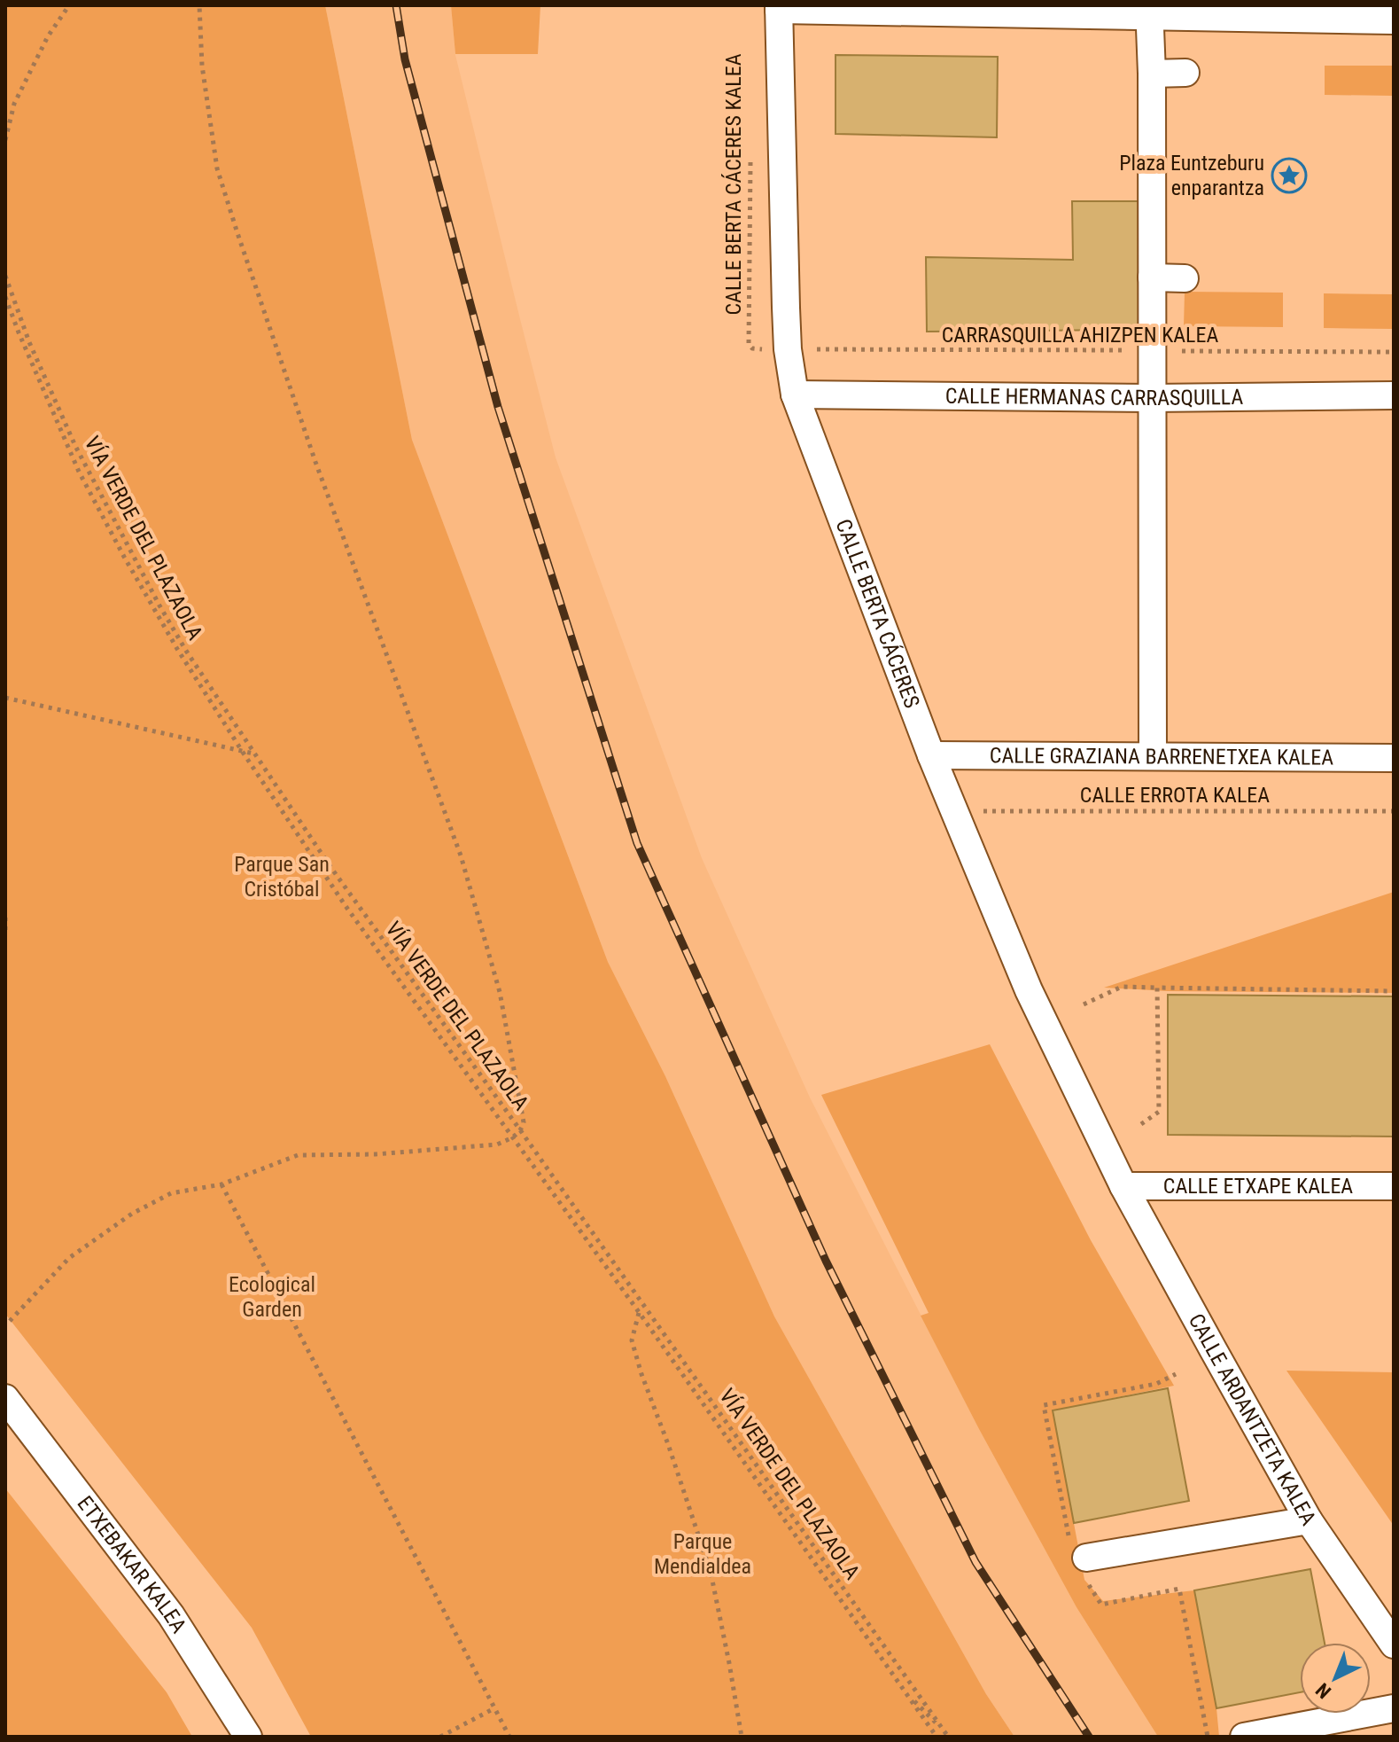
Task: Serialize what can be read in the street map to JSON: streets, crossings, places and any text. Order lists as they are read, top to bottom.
{
  "streets": {
    "street": [
      "CALLE HERMANAS CARRASQUILLA",
      "CALLE BERTA CÁCERES",
      "CALLE GRAZIANA BARRENETXEA KALEA",
      "CALLE ETXAPE KALEA",
      "CALLE ARDANTZETA KALEA",
      "ETXEBAKAR KALEA"
    ],
    "path": [
      "CALLE BERTA CÁCERES KALEA",
      "CARRASQUILLA AHIZPEN KALEA",
      "VÍA VERDE DEL PLAZAOLA",
      "CALLE ERROTA KALEA"
    ]
  },
  "crossings": [
    ["CALLE BERTA CÁCERES KALEA", "CARRASQUILLA AHIZPEN KALEA"],
    ["CALLE BERTA CÁCERES KALEA", "CALLE BERTA CÁCERES"],
    ["CARRASQUILLA AHIZPEN KALEA", "CALLE BERTA CÁCERES"],
    ["CALLE HERMANAS CARRASQUILLA", "CALLE BERTA CÁCERES"],
    ["CALLE BERTA CÁCERES", "CALLE GRAZIANA BARRENETXEA KALEA"],
    ["CALLE BERTA CÁCERES", "CALLE ERROTA KALEA"],
    ["CALLE BERTA CÁCERES", "CALLE ETXAPE KALEA"],
    ["CALLE BERTA CÁCERES", "CALLE ARDANTZETA KALEA"],
    ["CALLE ETXAPE KALEA", "CALLE ARDANTZETA KALEA"]
  ],
  "parks": ["Parque San Cristóbal", "Ecological Garden", "Parque Mendialdea"],
  "places": {
    "place": ["Plaza Euntzeburu enparantza"]
  },
  "north": "bottom left"
}
